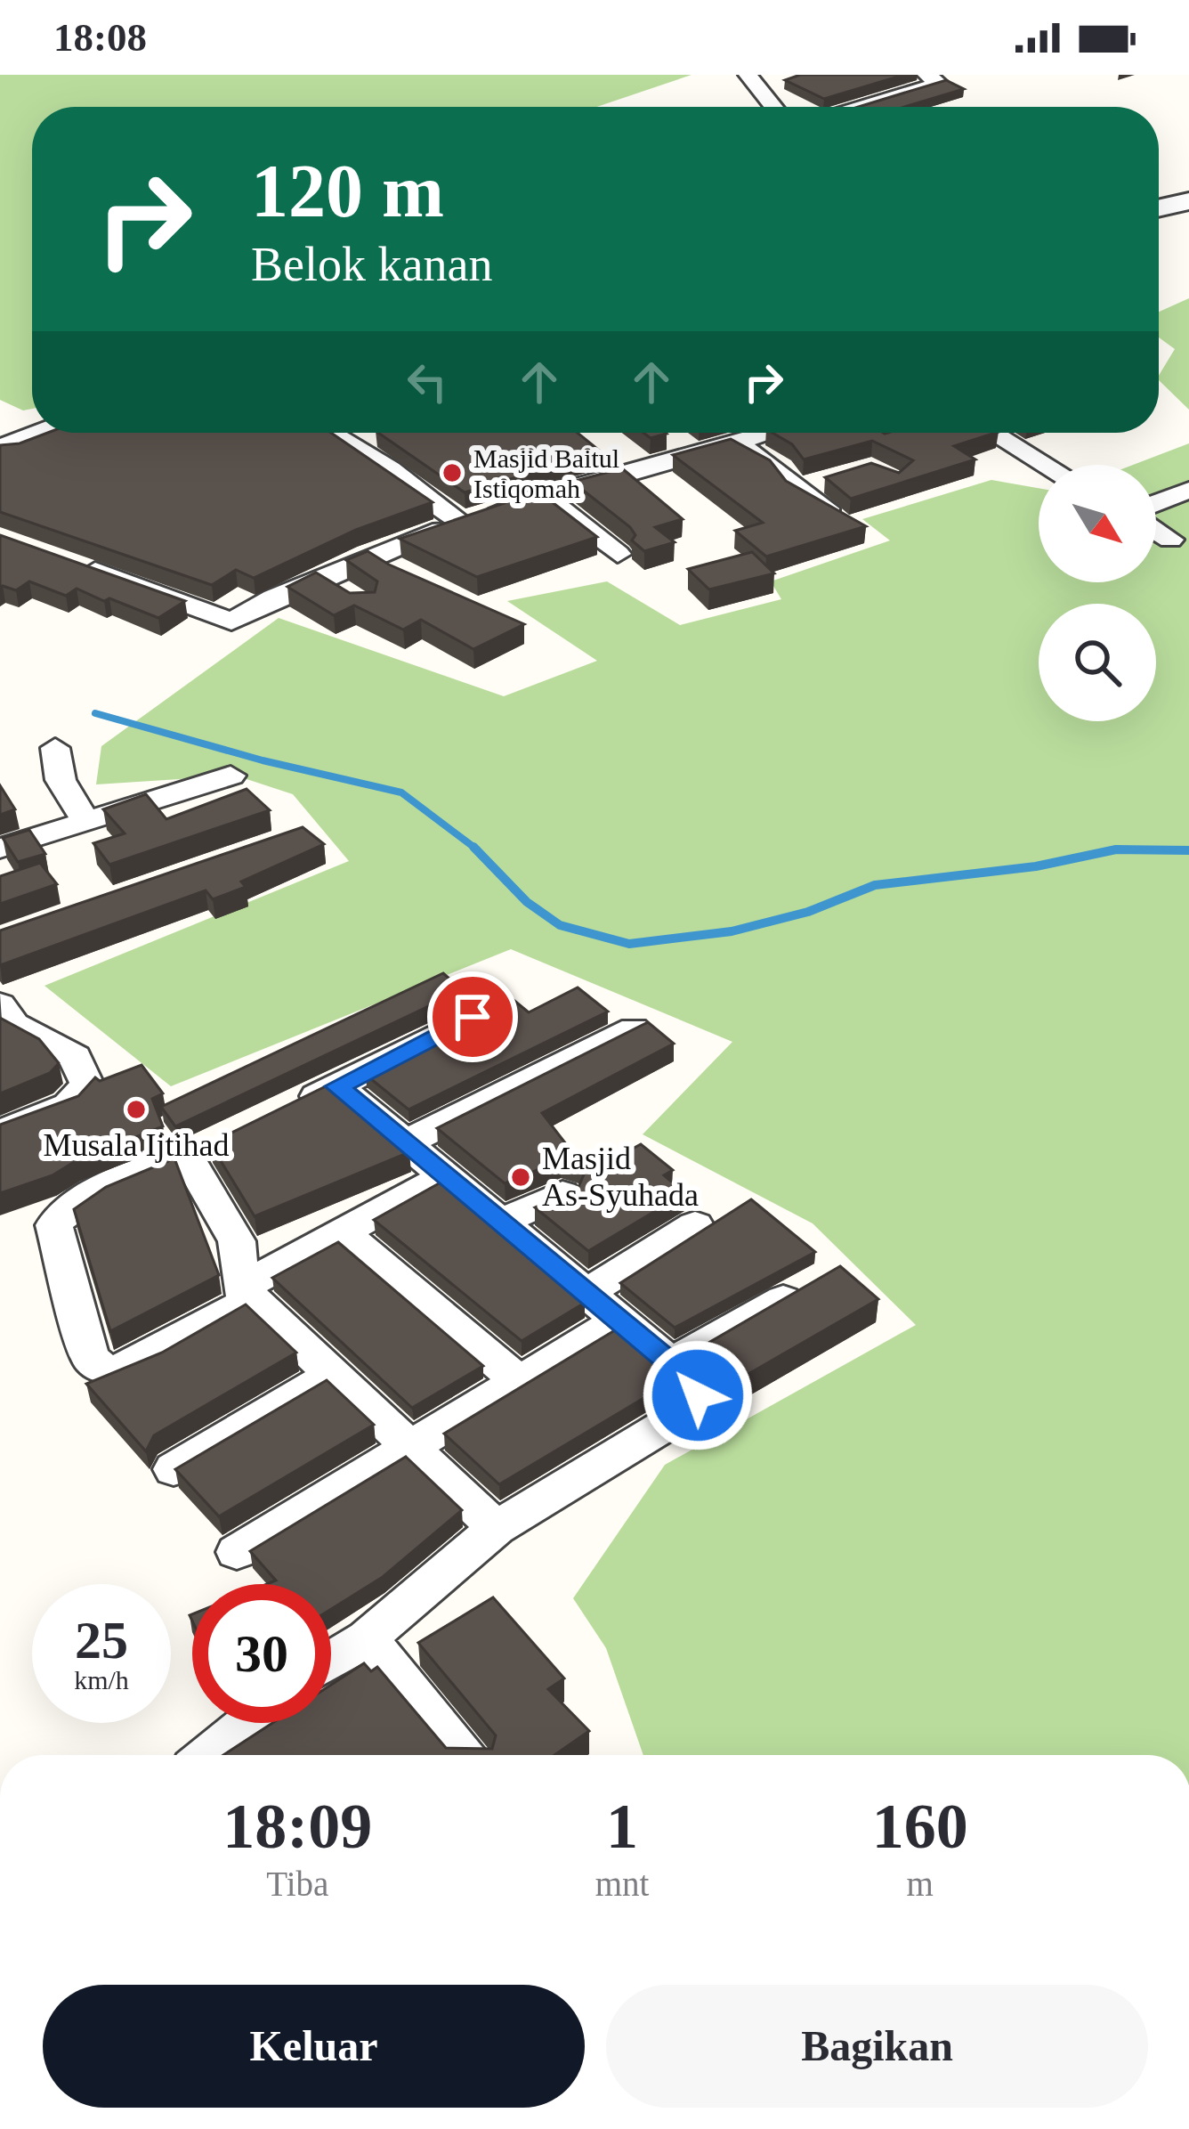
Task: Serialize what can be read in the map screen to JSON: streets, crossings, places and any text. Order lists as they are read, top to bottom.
{
  "places": ["Masjid Baitul Istiqomah", "Musala Ijtihad", "Masjid As-Syuhada"],
  "north": "bottom right",
  "page": {
    "status": "18:08",
    "turn": ["120 m", "Belok kanan"],
    "speed": "25 km/h",
    "limit": "30",
    "eta": [
      "18:09",
      "Tiba",
      "1",
      "mnt",
      "160",
      "m"
    ],
    "buttons": ["Keluar", "Bagikan"]
  }
}
